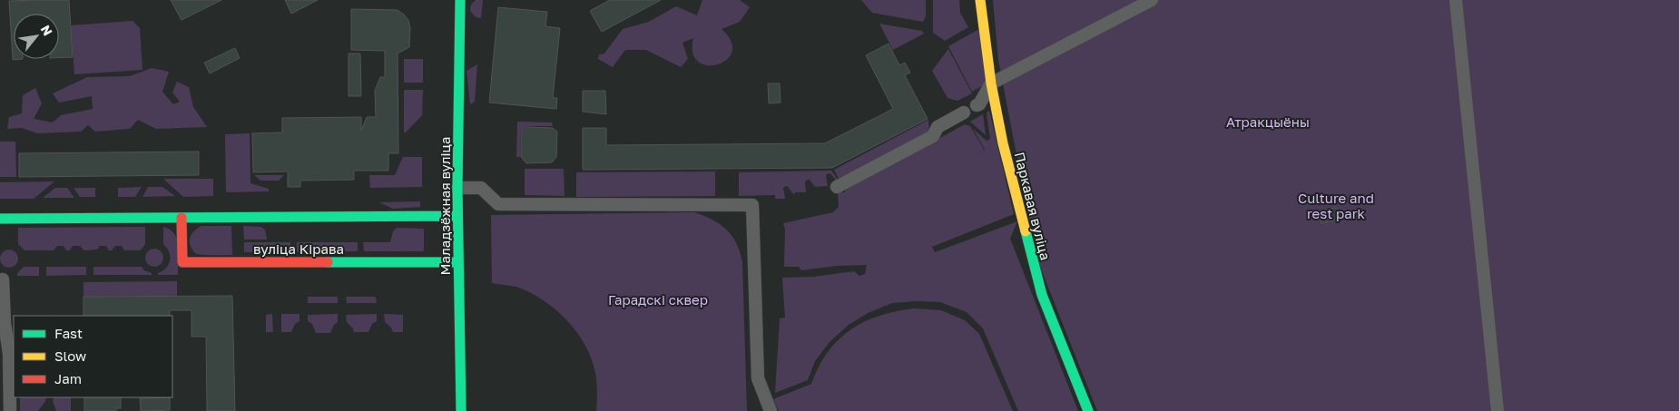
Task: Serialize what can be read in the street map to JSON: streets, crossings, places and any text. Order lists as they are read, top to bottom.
{
  "streets": {
    "street": ["Маладзёжная вуліца", "Паркавая вуліца", "вуліца Кірава"]
  },
  "crossings": [
    ["Маладзёжная вуліца", "вуліца Кірава"]
  ],
  "parks": ["Атракцыёны", "Culture and rest park", "Гарадскі сквер"],
  "legend": ["Fast", "Slow", "Jam"],
  "north": "top right"
}
